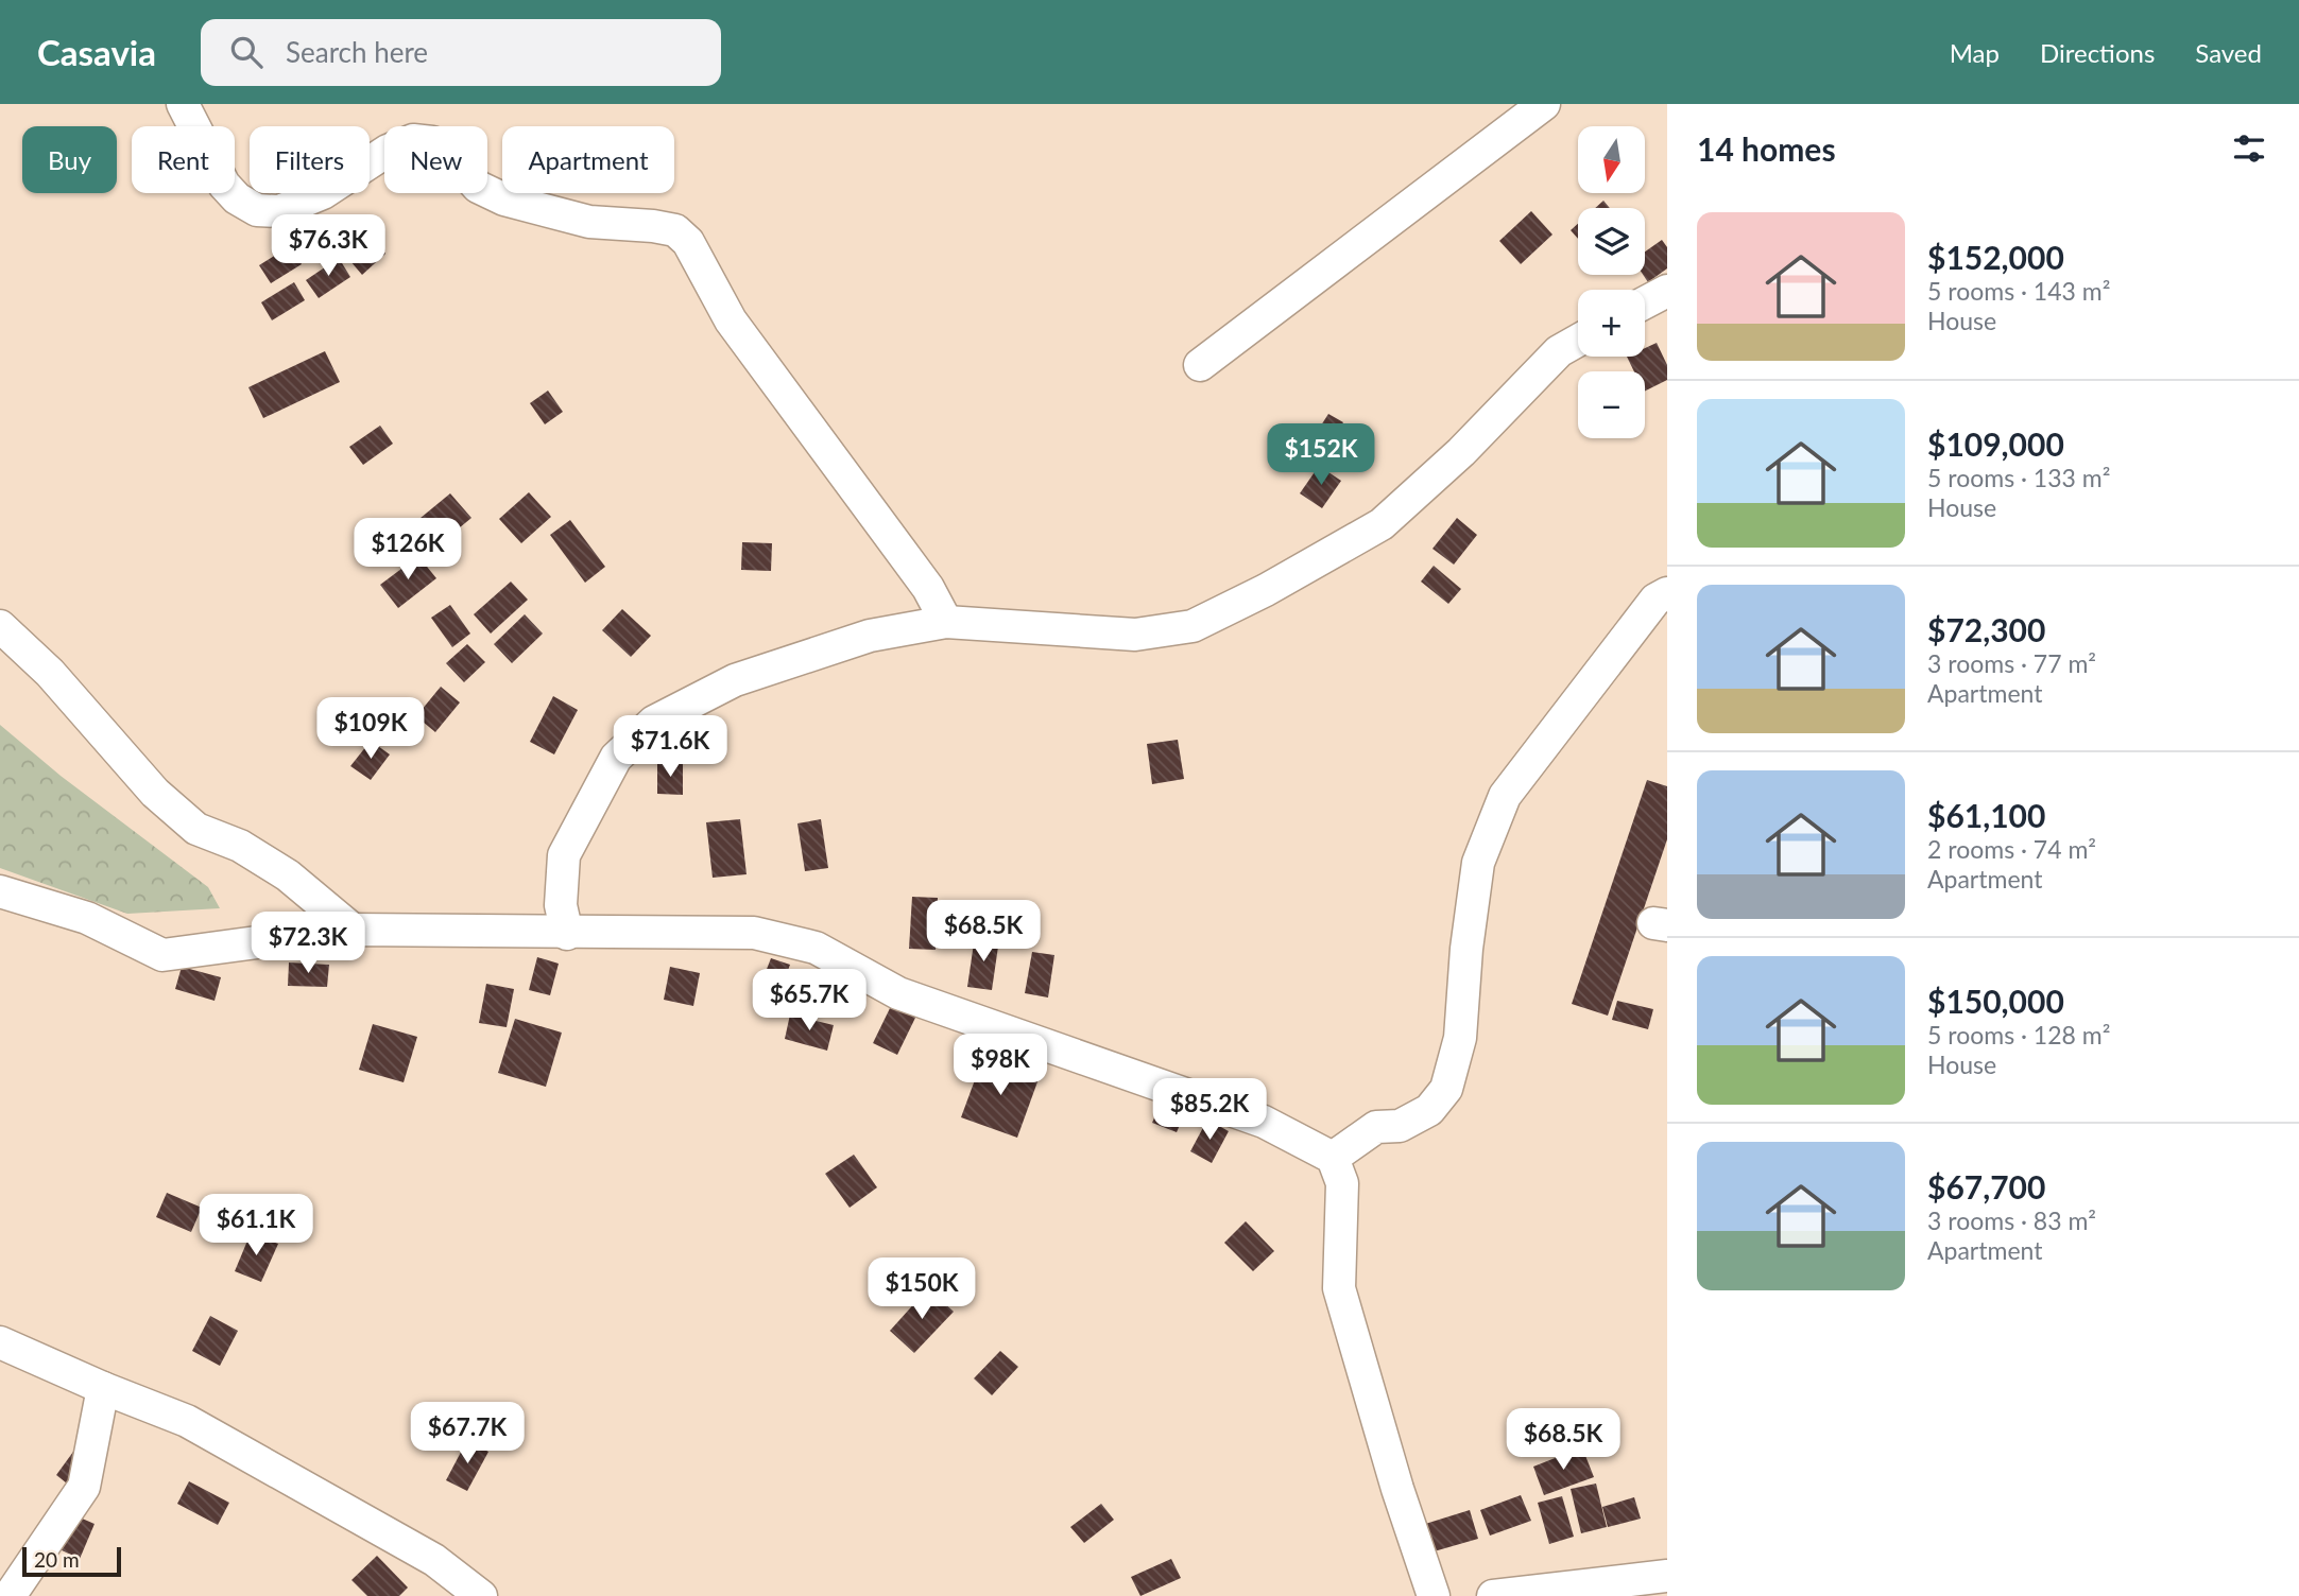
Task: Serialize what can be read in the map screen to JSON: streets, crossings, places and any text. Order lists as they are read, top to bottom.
{
  "scale_bar": "20 m",
  "north": "bottom",
  "page": {
    "header": "Casavia",
    "search": "Search here",
    "nav": ["Map", "Directions", "Saved"],
    "heading": "14 homes",
    "map_buttons": ["+", "−"],
    "chip": [
      "Buy",
      "Rent",
      "Filters",
      "New",
      "Apartment"
    ],
    "list": [
      {
        "name": "$152,000",
        "note": "5 rooms · 143 m² · House"
      },
      {
        "name": "$109,000",
        "note": "5 rooms · 133 m² · House"
      },
      {
        "name": "$72,300",
        "note": "3 rooms · 77 m² · Apartment"
      },
      {
        "name": "$61,100",
        "note": "2 rooms · 74 m² · Apartment"
      },
      {
        "name": "$150,000",
        "note": "5 rooms · 128 m² · House"
      },
      {
        "name": "$67,700",
        "note": "3 rooms · 83 m² · Apartment"
      }
    ],
    "price": [
      "$76.3K",
      "$152K",
      "$126K",
      "$109K",
      "$71.6K",
      "$68.5K",
      "$72.3K",
      "$65.7K",
      "$98K",
      "$85.2K",
      "$61.1K",
      "$150K",
      "$67.7K",
      "$68.5K"
    ],
    "scale": "20 m"
  }
}
